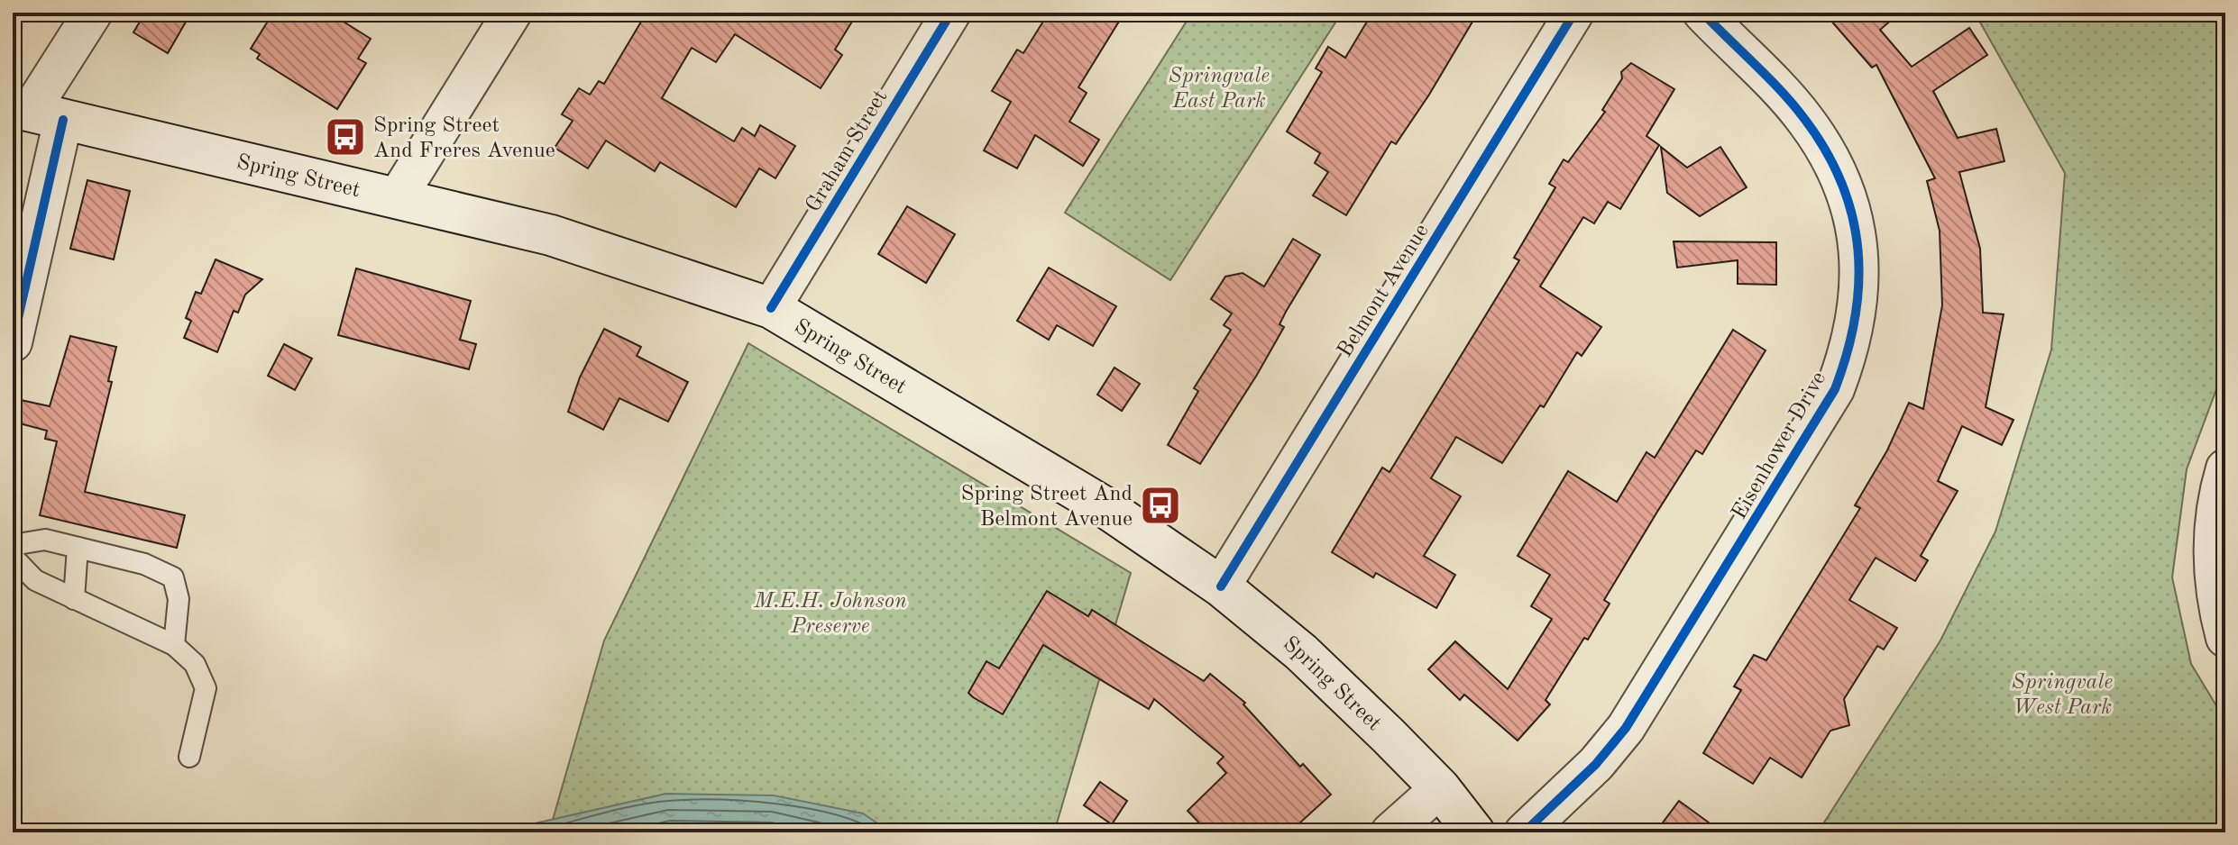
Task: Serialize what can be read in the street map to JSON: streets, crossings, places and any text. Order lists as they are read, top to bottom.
{
  "streets": {
    "main road": ["Spring Street"],
    "street": ["Graham Street", "Belmont Avenue", "Eisenhower Drive"]
  },
  "crossings": [
    ["Graham Street", "Spring Street"],
    ["Spring Street", "Belmont Avenue"]
  ],
  "parks": ["Springvale East Park", "M.E.H. Johnson Preserve", "Springvale West Park"],
  "places": {
    "bus stop": ["Spring Street And Freres Avenue", "Spring Street And Belmont Avenue"]
  }
}
